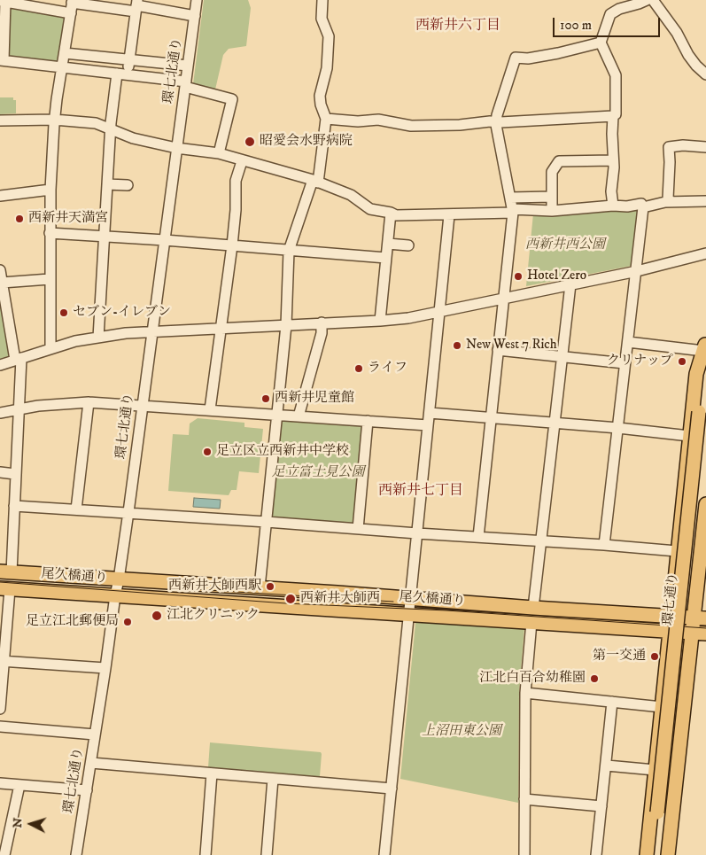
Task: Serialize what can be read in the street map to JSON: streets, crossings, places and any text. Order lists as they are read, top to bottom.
{
  "streets": {
    "main road": ["尾久橋通り", "環七通り"],
    "street": ["環七北通り"]
  },
  "crossings": [
    ["環七北通り", "尾久橋通り"],
    ["尾久橋通り", "環七通り"]
  ],
  "districts": ["西新井六丁目", "西新井七丁目"],
  "parks": ["西新井西公園", "足立富士見公園", "上沼田東公園"],
  "places": [
    "昭愛会水野病院",
    "西新井天満宮",
    "Hotel Zero",
    "セブン-イレブン",
    "New West 7 Rich",
    "クリナップ",
    "ライフ",
    "西新井児童館",
    "足立区立西新井中学校",
    "西新井大師西駅",
    "西新井大師西",
    "江北クリニック",
    "足立江北郵便局",
    "第一交通",
    "江北白百合幼稚園"
  ],
  "scale_bar": "100 m",
  "north": "left"
}
